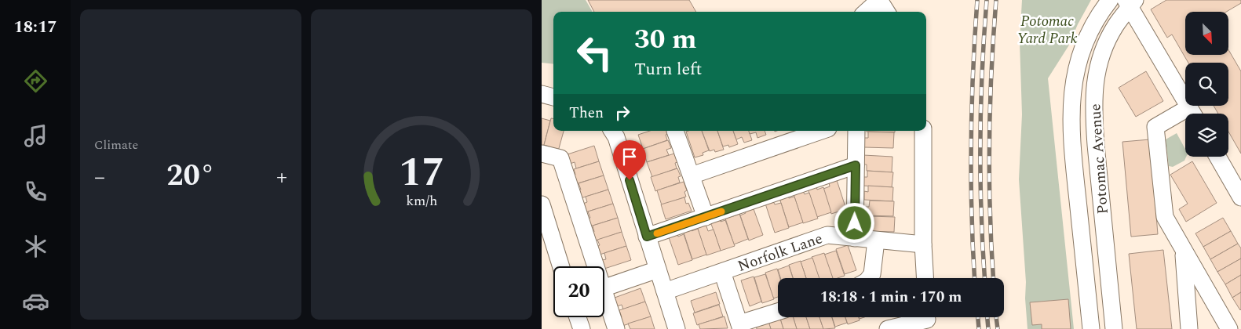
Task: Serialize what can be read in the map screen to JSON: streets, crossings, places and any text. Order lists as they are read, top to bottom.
{
  "streets": {
    "street": ["Potomac Avenue", "Norfolk Lane"]
  },
  "parks": ["Potomac Yard Park"],
  "north": "bottom right",
  "page": {
    "tabs": "18:17",
    "tile": "Climate",
    "turn": ["30 m", "Turn left"],
    "then": "Then",
    "heat": ["−", "20°", "+"],
    "limit": "20",
    "trip": "18:18 · 1 min · 170 m",
    "gauge": ["17", "km/h"]
  }
}
